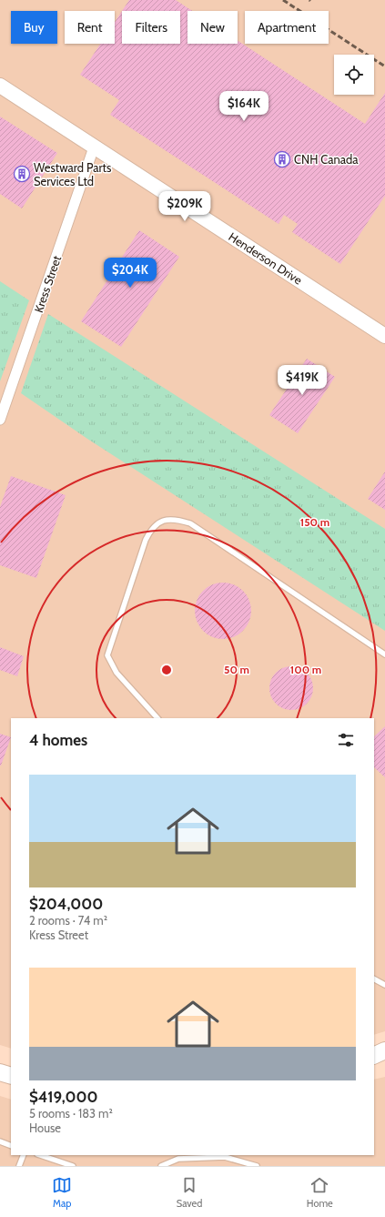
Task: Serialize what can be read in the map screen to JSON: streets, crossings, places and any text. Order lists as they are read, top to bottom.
{
  "streets": {
    "street": ["Henderson Drive", "Kress Street"]
  },
  "crossings": [
    ["Henderson Drive", "Kress Street"]
  ],
  "places": {
    "building": ["CNH Canada", "Westward Parts Services Ltd"]
  },
  "page": {
    "chip": [
      "Buy",
      "Rent",
      "Filters",
      "New",
      "Apartment"
    ],
    "price": [
      "$164K",
      "$209K",
      "$204K",
      "$419K"
    ],
    "heading": "4 homes",
    "list": [
      {
        "name": "$204,000",
        "note": "2 rooms · 74 m² · Kress Street"
      },
      {
        "name": "$419,000",
        "note": "5 rooms · 183 m² · House"
      }
    ],
    "tabs": ["Map", "Saved", "Home"]
  },
  "rings": ["150 m", "50 m", "100 m"]
}
